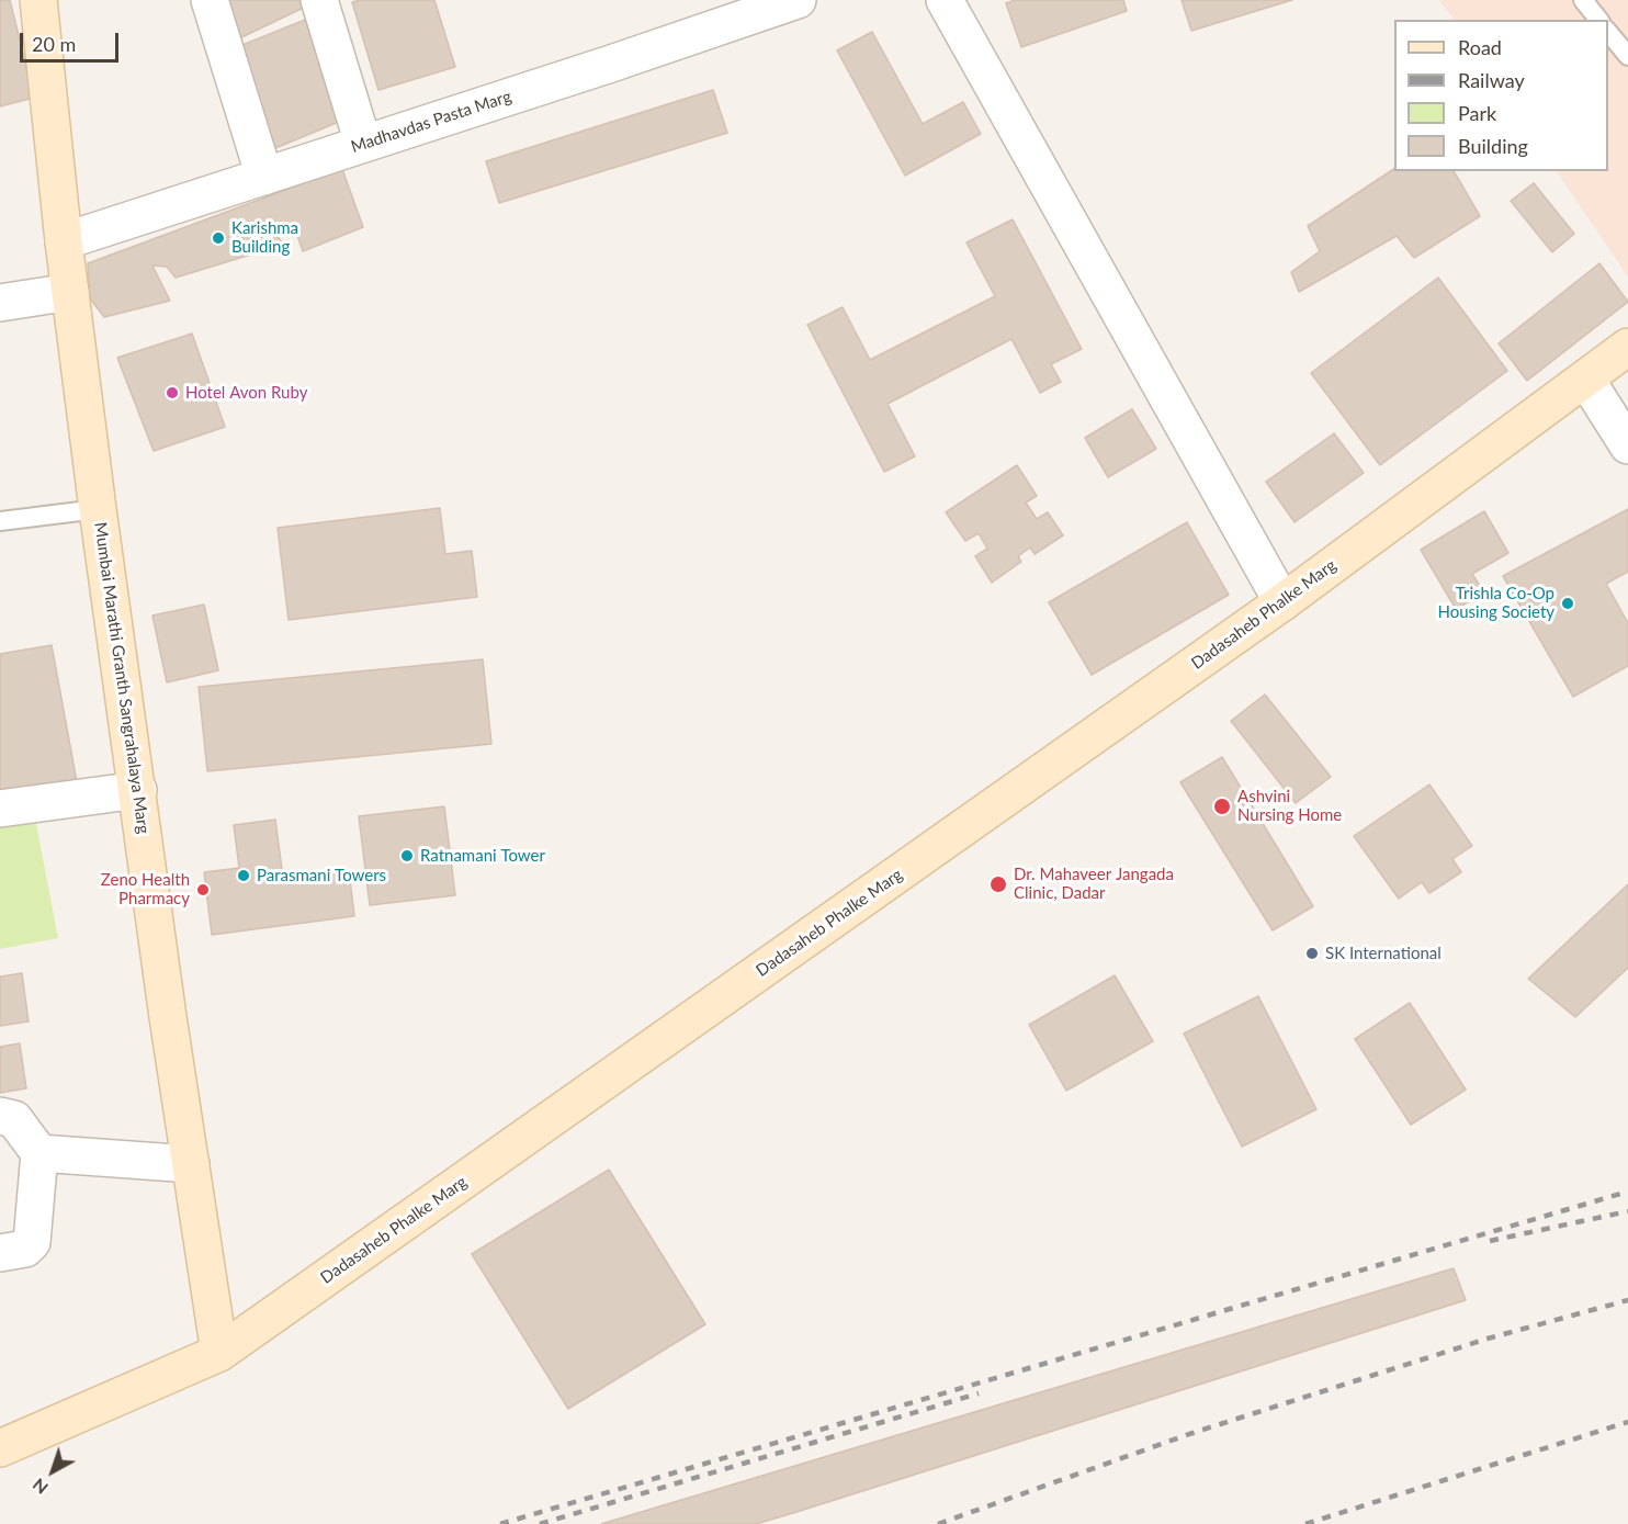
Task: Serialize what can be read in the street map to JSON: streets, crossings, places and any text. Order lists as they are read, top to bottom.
{
  "streets": {
    "street": ["Madhavdas Pasta Marg", "Dadasaheb Phalke Marg", "Mumbai Marathi Granth Sangrahalaya Marg"]
  },
  "crossings": [
    ["Madhavdas Pasta Marg", "Mumbai Marathi Granth Sangrahalaya Marg"],
    ["Dadasaheb Phalke Marg", "Mumbai Marathi Granth Sangrahalaya Marg"]
  ],
  "places": [
    "Karishma Building",
    "Hotel Avon Ruby",
    "Trishla Co-Op Housing Society",
    "Ashvini Nursing Home",
    "Ratnamani Tower",
    "Parasmani Towers",
    "Dr. Mahaveer Jangada Clinic, Dadar",
    "Zeno Health Pharmacy",
    "SK International"
  ],
  "legend": [
    "Road",
    "Railway",
    "Park",
    "Building"
  ],
  "scale_bar": "20 m",
  "north": "bottom left"
}
